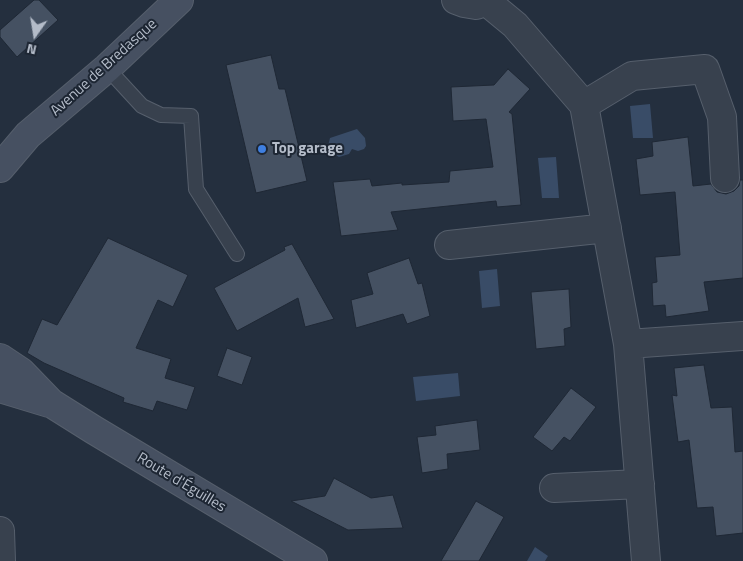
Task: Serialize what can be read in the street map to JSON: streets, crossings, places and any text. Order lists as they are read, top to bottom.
{
  "streets": {
    "street": ["Avenue de Bredasque", "Route d'Éguilles"]
  },
  "places": ["Top garage"],
  "north": "bottom"
}
